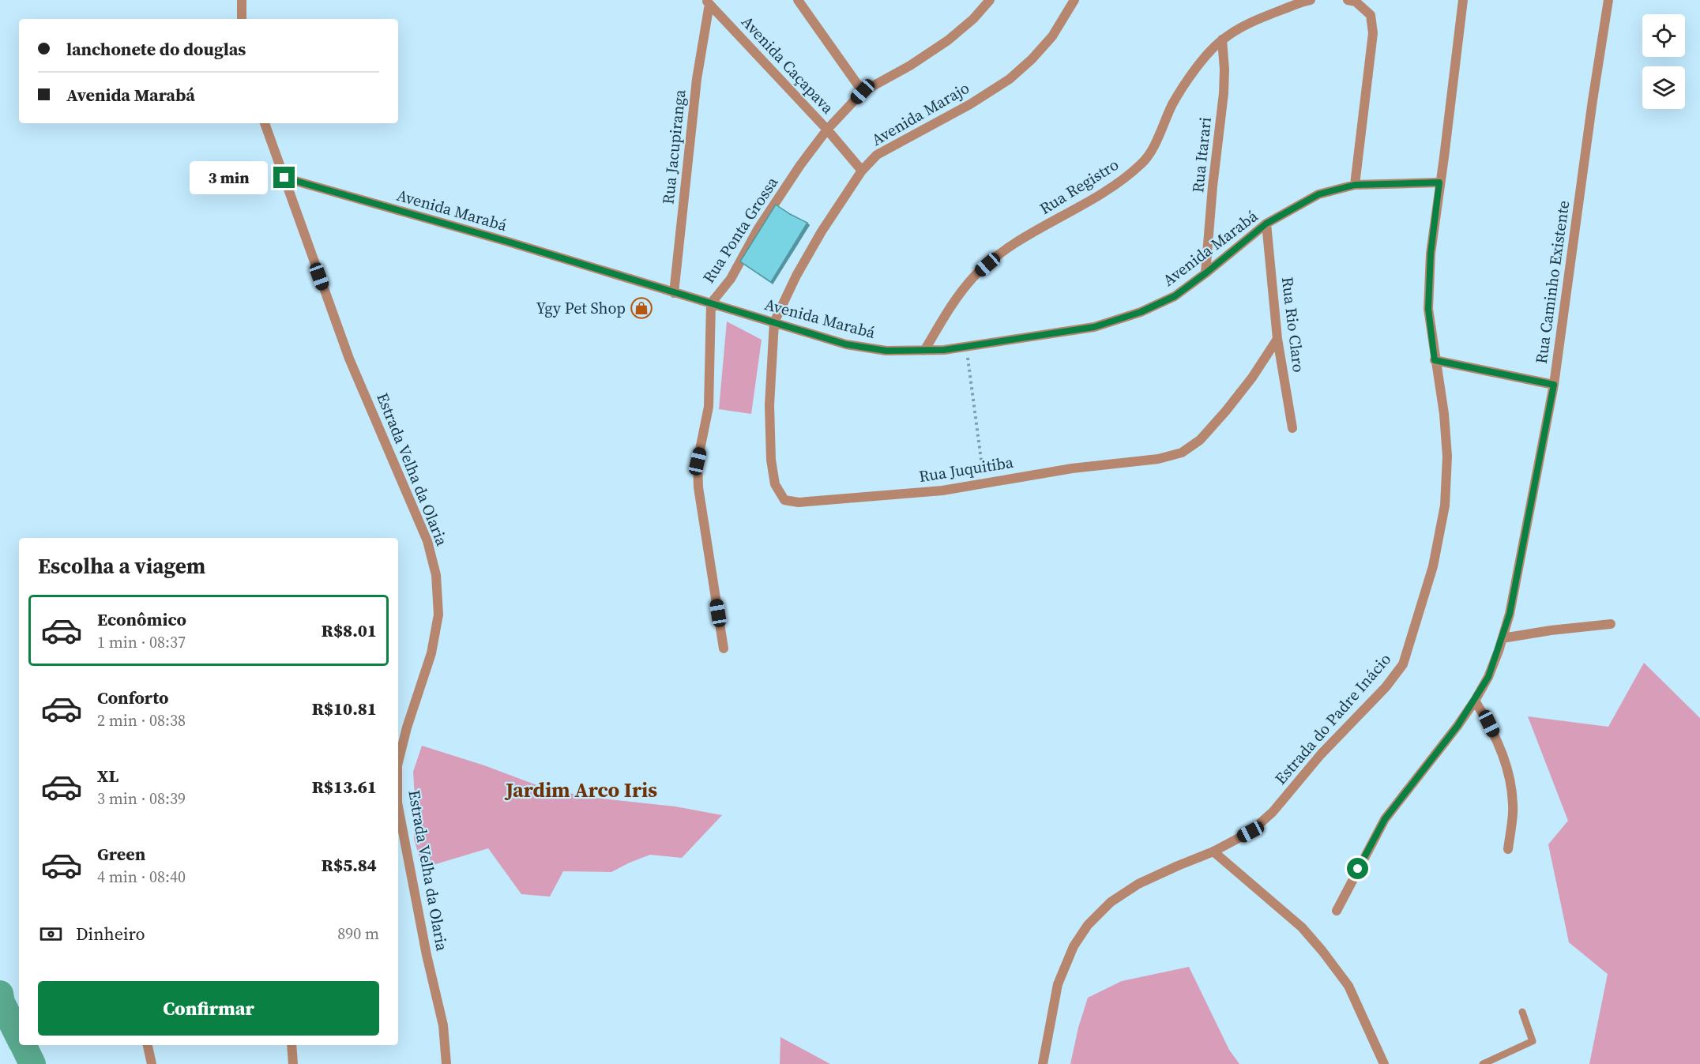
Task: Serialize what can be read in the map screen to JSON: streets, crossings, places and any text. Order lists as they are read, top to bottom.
{
  "streets": {
    "street": [
      "Avenida Caçapava",
      "Avenida Marajo",
      "Rua Jacupiranga",
      "Rua Itarari",
      "Rua Registro",
      "Avenida Marabá",
      "Rua Ponta Grossa",
      "Rua Caminho Existente",
      "Rua Rio Claro",
      "Estrada Velha da Olaria",
      "Rua Juquitiba",
      "Estrada do Padre Inácio"
    ]
  },
  "crossings": [
    ["Avenida Caçapava", "Avenida Marajo"],
    ["Avenida Caçapava", "Rua Jacupiranga"],
    ["Avenida Caçapava", "Rua Ponta Grossa"],
    ["Avenida Marajo", "Avenida Marabá"],
    ["Avenida Marajo", "Rua Juquitiba"],
    ["Rua Jacupiranga", "Avenida Marabá"],
    ["Rua Itarari", "Rua Registro"],
    ["Rua Itarari", "Avenida Marabá"],
    ["Rua Registro", "Avenida Marabá"],
    ["Avenida Marabá", "Rua Ponta Grossa"],
    ["Avenida Marabá", "Rua Rio Claro"],
    ["Avenida Marabá", "Estrada Velha da Olaria"],
    ["Avenida Marabá", "Rua Juquitiba"],
    ["Avenida Marabá", "Estrada do Padre Inácio"],
    ["Rua Rio Claro", "Rua Juquitiba"]
  ],
  "districts": ["Jardim Arco Iris"],
  "places": {
    "shop": ["Ygy Pet Shop"]
  },
  "page": {
    "banner": ["lanchonete do douglas", "Avenida Marabá"],
    "bubble": "3 min",
    "heading": "Escolha a viagem",
    "list": [
      {
        "name": "Econômico",
        "note": "1 min · 08:37",
        "value": "R$8.01"
      },
      {
        "name": "Conforto",
        "note": "2 min · 08:38",
        "value": "R$10.81"
      },
      {
        "name": "XL",
        "note": "3 min · 08:39",
        "value": "R$13.61"
      },
      {
        "name": "Green",
        "note": "4 min · 08:40",
        "value": "R$5.84"
      }
    ],
    "pay": ["Dinheiro", "890 m"],
    "buttons": "Confirmar"
  }
}
